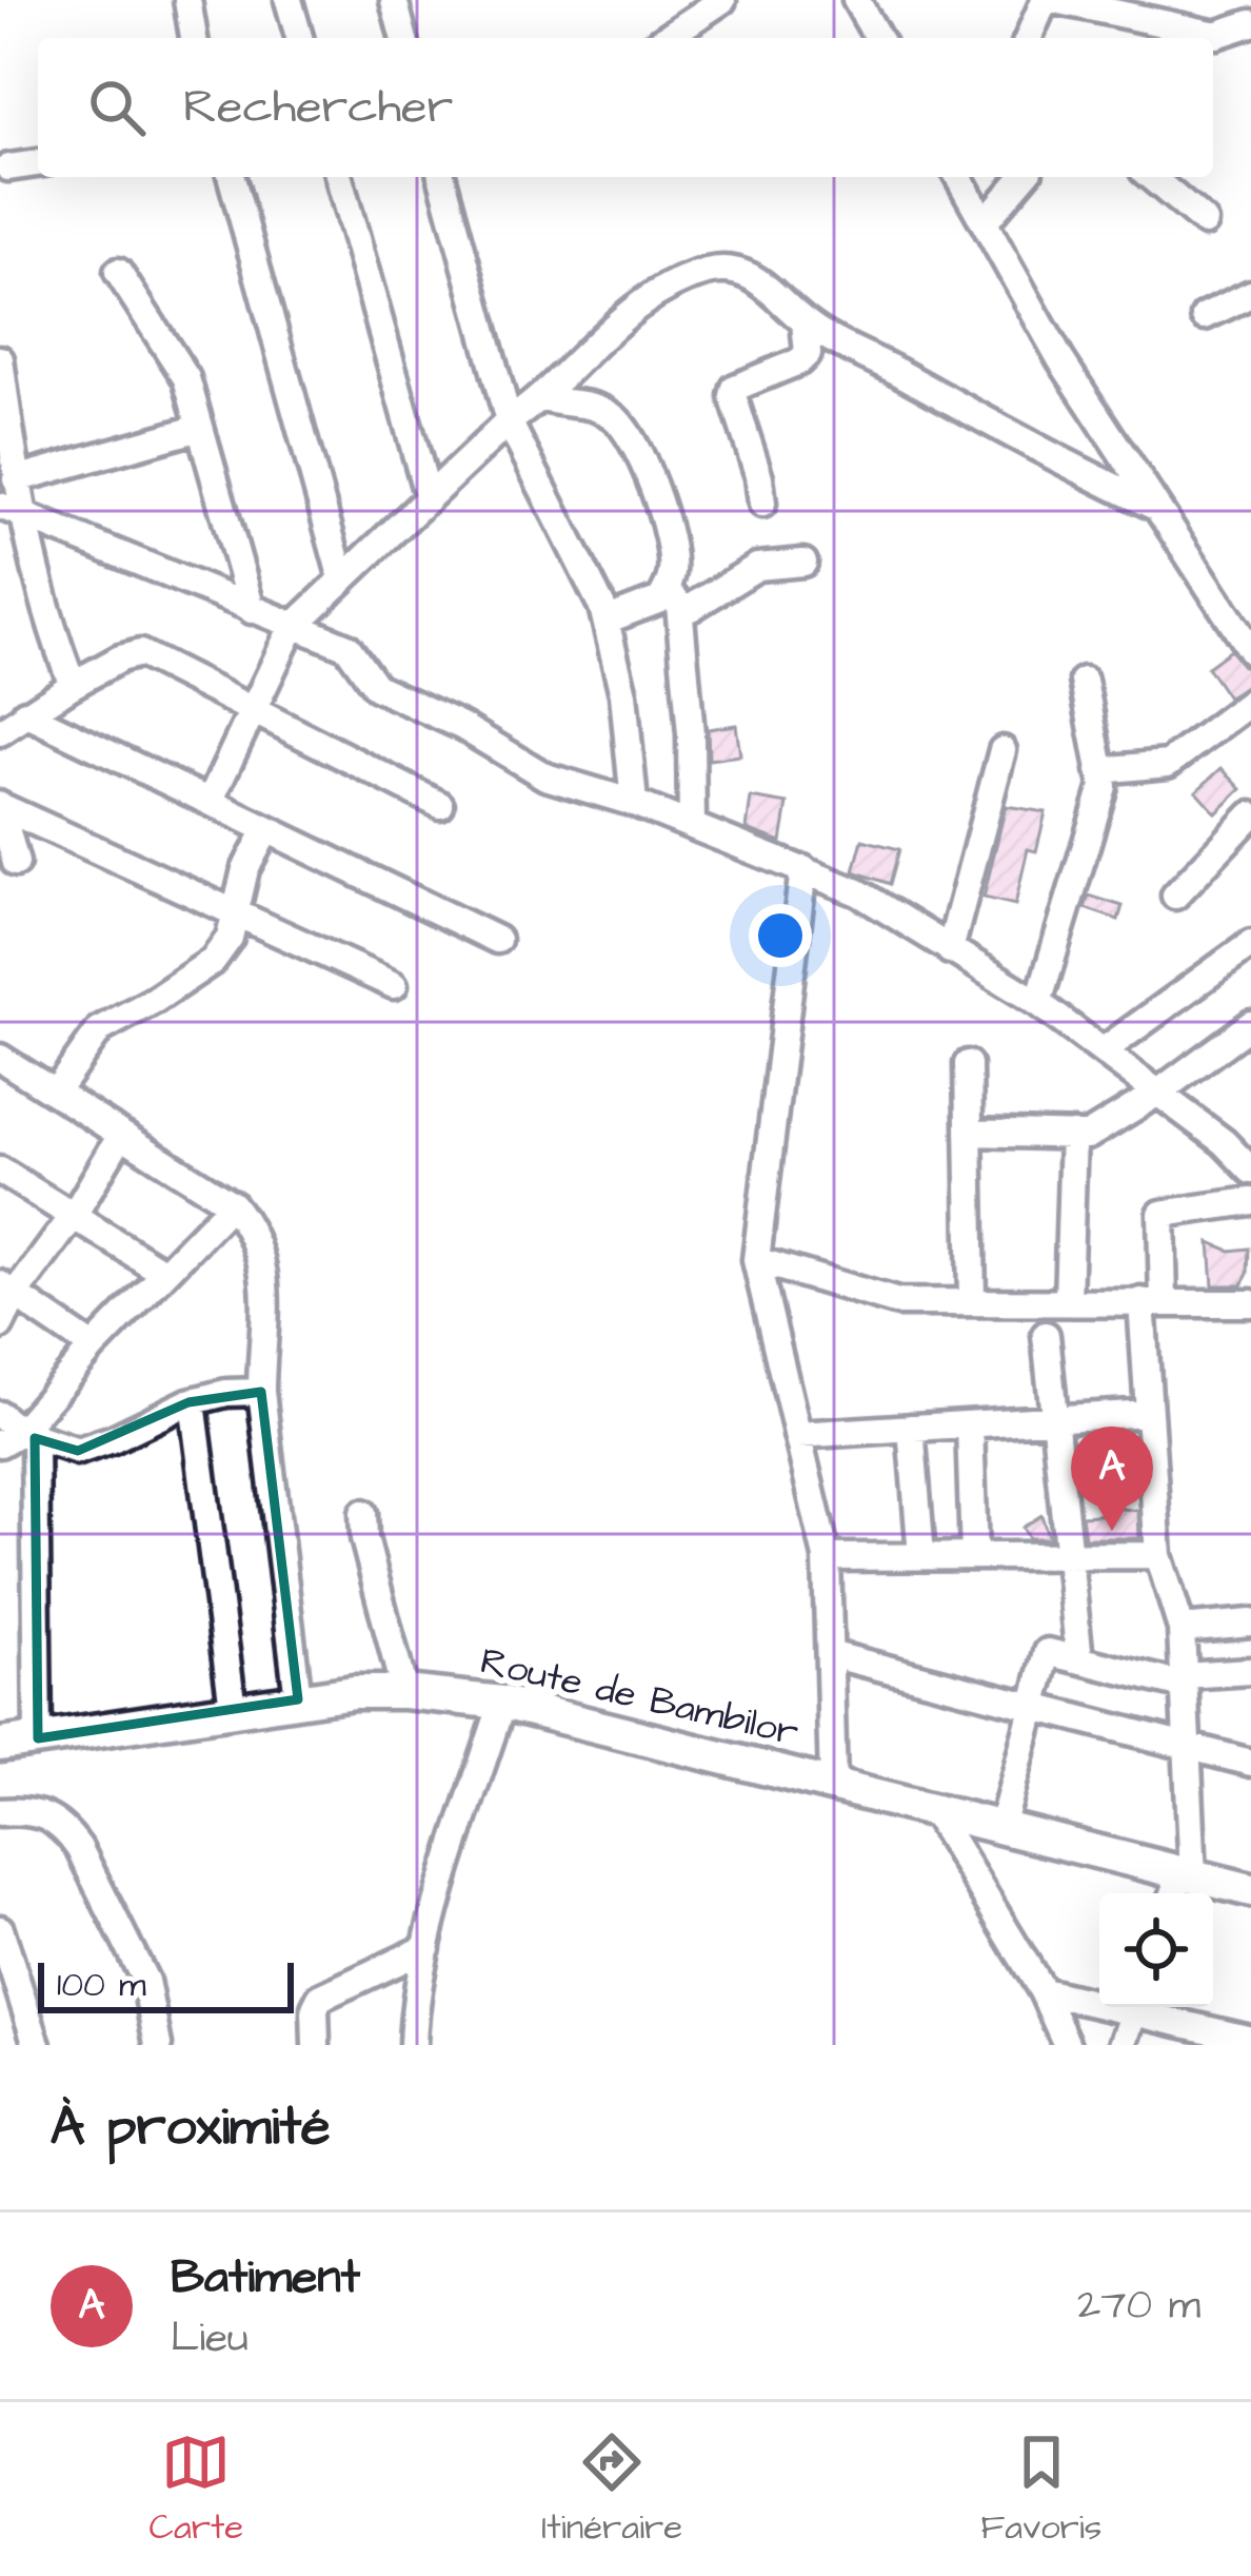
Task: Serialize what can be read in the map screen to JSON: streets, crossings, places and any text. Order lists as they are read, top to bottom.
{
  "streets": {
    "main road": ["Route de Bambilor"]
  },
  "scale_bar": "100 m",
  "page": {
    "search": "Rechercher",
    "pins": "A",
    "scale": "100 m",
    "heading": "À proximité",
    "list": [
      {
        "mark": "A",
        "name": "Batiment",
        "note": "Lieu",
        "value": "270 m"
      }
    ],
    "nav": ["Carte", "Itinéraire", "Favoris"]
  }
}
